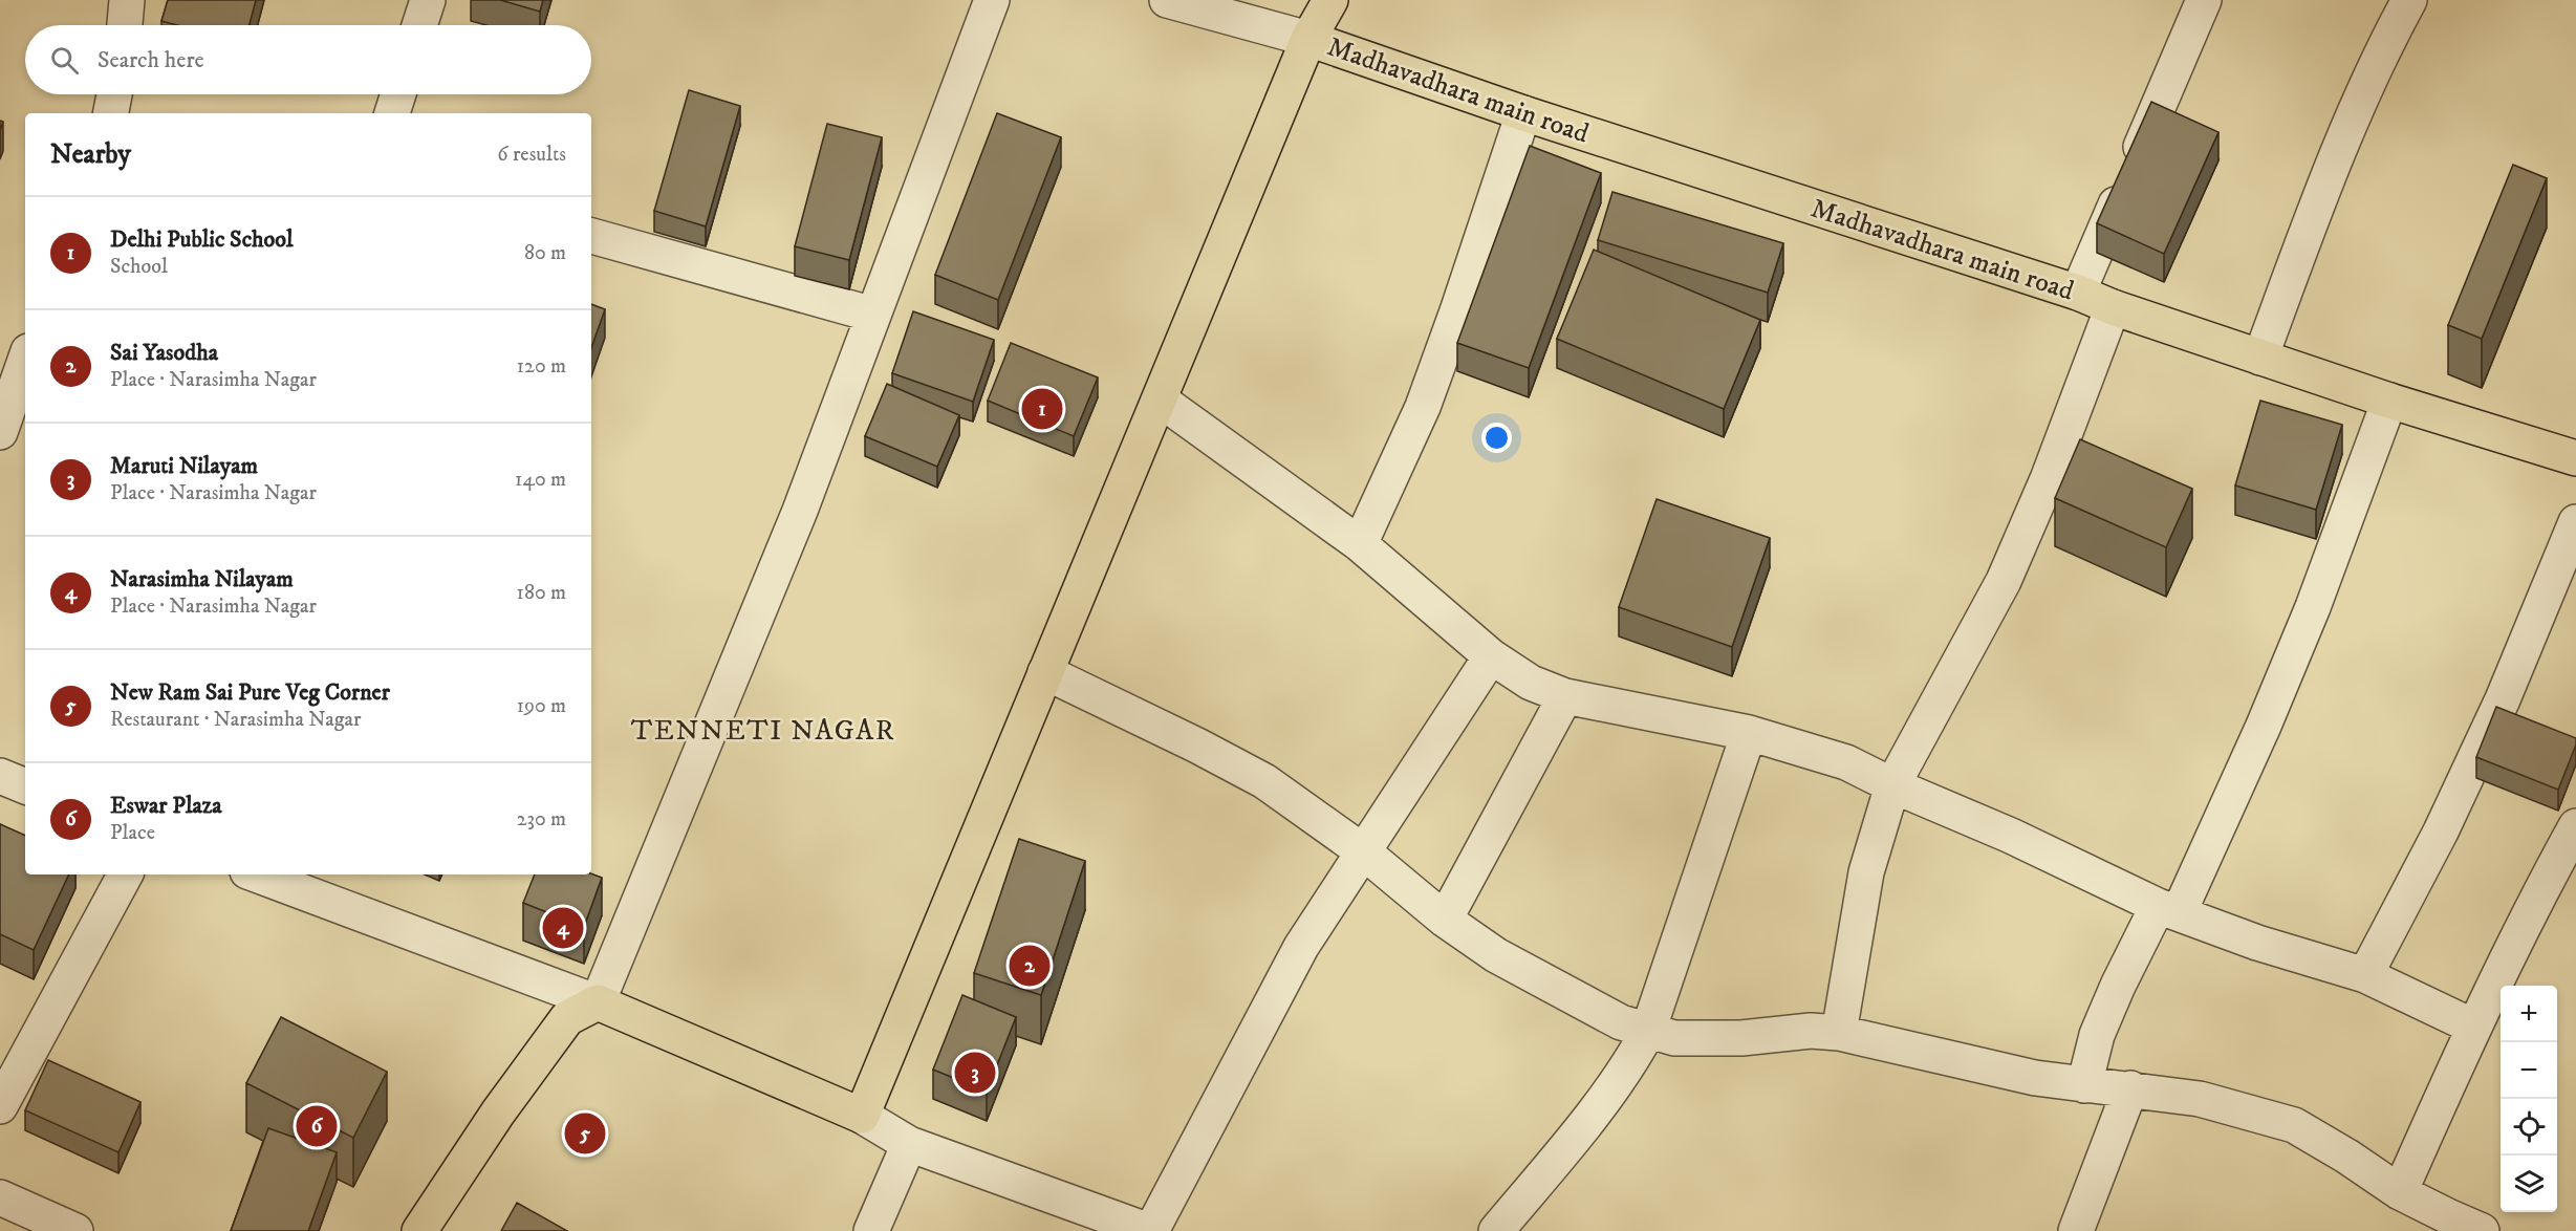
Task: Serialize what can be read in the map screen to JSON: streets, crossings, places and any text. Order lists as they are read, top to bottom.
{
  "streets": {
    "main road": ["Madhavadhara main road"]
  },
  "districts": ["TENNETI NAGAR"],
  "page": {
    "search": "Search here",
    "heading": ["Nearby", "6 results"],
    "list": [
      {
        "mark": "1",
        "name": "Delhi Public School",
        "note": "School",
        "value": "80 m"
      },
      {
        "mark": "2",
        "name": "Sai Yasodha",
        "note": "Place · Narasimha Nagar",
        "value": "120 m"
      },
      {
        "mark": "3",
        "name": "Maruti Nilayam",
        "note": "Place · Narasimha Nagar",
        "value": "140 m"
      },
      {
        "mark": "4",
        "name": "Narasimha Nilayam",
        "note": "Place · Narasimha Nagar",
        "value": "180 m"
      },
      {
        "mark": "5",
        "name": "New Ram Sai Pure Veg Corner",
        "note": "Restaurant · Narasimha Nagar",
        "value": "190 m"
      },
      {
        "mark": "6",
        "name": "Eswar Plaza",
        "note": "Place",
        "value": "230 m"
      }
    ],
    "pins": [
      "1",
      "4",
      "2",
      "3",
      "6",
      "5"
    ],
    "map_buttons": ["+", "−"]
  }
}
